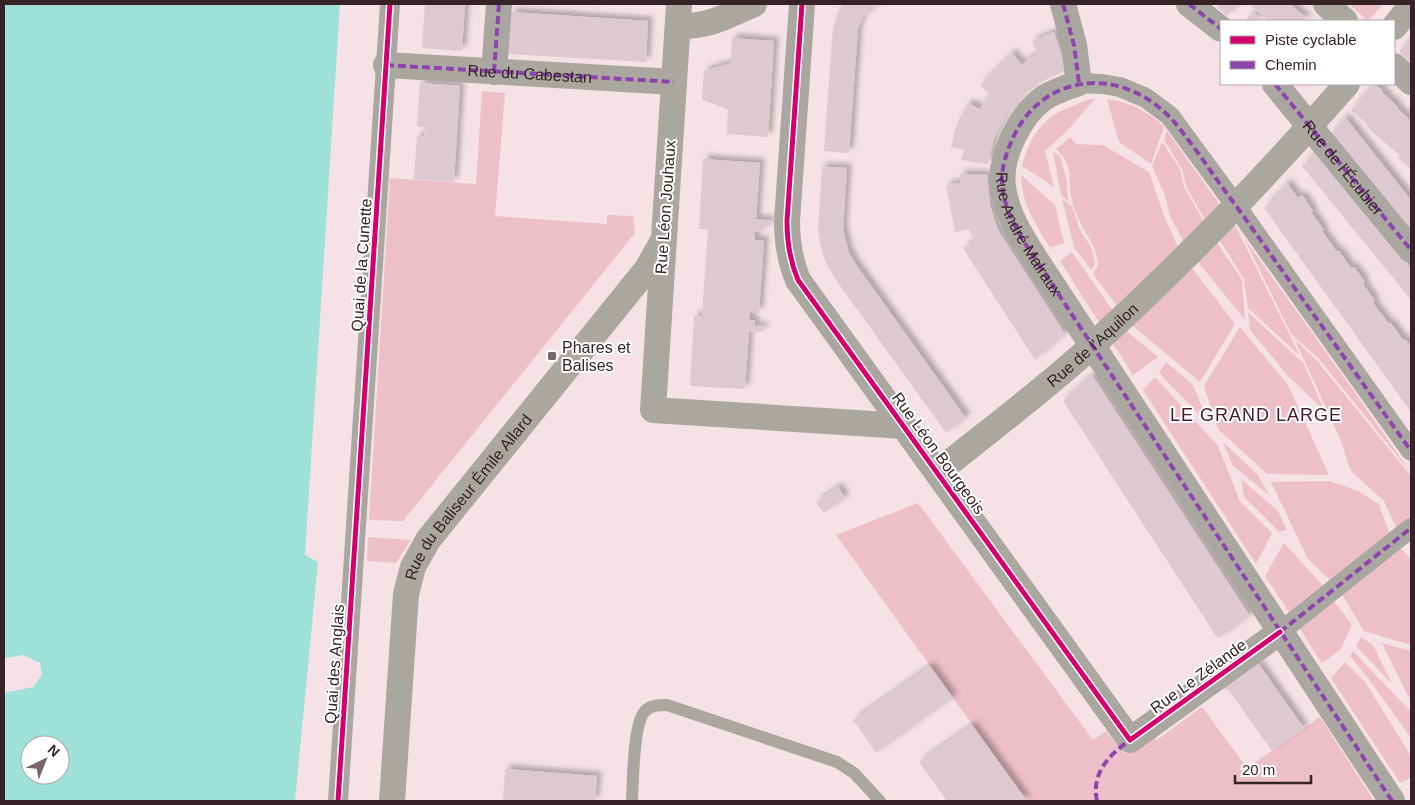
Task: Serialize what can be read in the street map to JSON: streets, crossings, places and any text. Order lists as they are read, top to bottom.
{
  "streets": {
    "street": [
      "Rue du Cabestan",
      "Rue de l'Écubier",
      "Rue Léon Jouhaux",
      "Rue André Malraux",
      "Quai de la Cunette",
      "Rue de l'Aquilon",
      "Rue Léon Bourgeois",
      "Rue du Baliseur Émile Allard",
      "Quai des Anglais",
      "Rue Le Zélande"
    ]
  },
  "crossings": [
    ["Rue du Cabestan", "Rue Léon Jouhaux"],
    ["Rue du Cabestan", "Quai de la Cunette"],
    ["Rue de l'Écubier", "Rue de l'Aquilon"],
    ["Rue Léon Jouhaux", "Rue Léon Bourgeois"],
    ["Rue Léon Jouhaux", "Rue du Baliseur Émile Allard"],
    ["Rue André Malraux", "Rue de l'Aquilon"],
    ["Rue André Malraux", "Rue Le Zélande"],
    ["Quai de la Cunette", "Quai des Anglais"],
    ["Rue de l'Aquilon", "Rue Léon Bourgeois"],
    ["Rue Léon Bourgeois", "Rue Le Zélande"]
  ],
  "districts": ["LE GRAND LARGE"],
  "places": {
    "transit": ["Phares et Balises"]
  },
  "legend": ["Piste cyclable", "Chemin"],
  "scale_bar": "20 m",
  "north": "top right"
}
